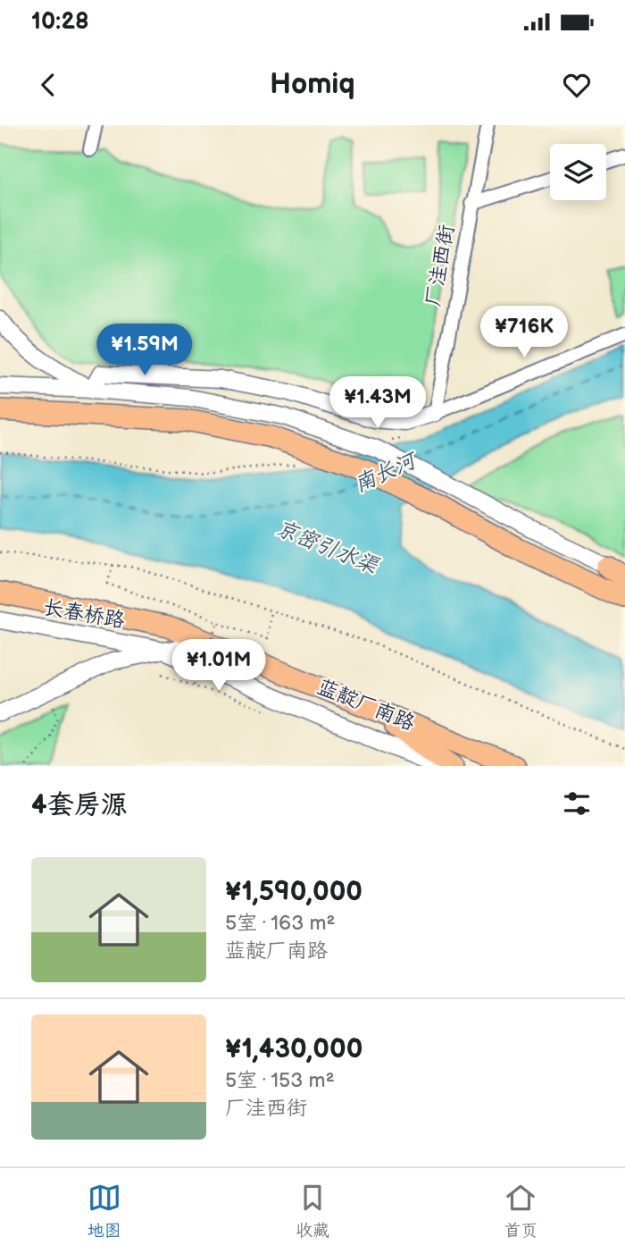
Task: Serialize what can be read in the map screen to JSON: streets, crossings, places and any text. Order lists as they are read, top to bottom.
{
  "streets": {
    "highway": ["蓝靛厂南路"],
    "street": ["厂洼西街", "长春桥路"]
  },
  "water": ["南长河", "京密引水渠"],
  "page": {
    "status": "10:28",
    "header": "Homiq",
    "price": [
      "¥716K",
      "¥1.59M",
      "¥1.43M",
      "¥1.01M"
    ],
    "heading": "4套房源",
    "list": [
      {
        "name": "¥1,590,000",
        "note": "5室 · 163 m² · 蓝靛厂南路"
      },
      {
        "name": "¥1,430,000",
        "note": "5室 · 153 m² · 厂洼西街"
      }
    ],
    "tabs": ["地图", "收藏", "首页"]
  }
}
